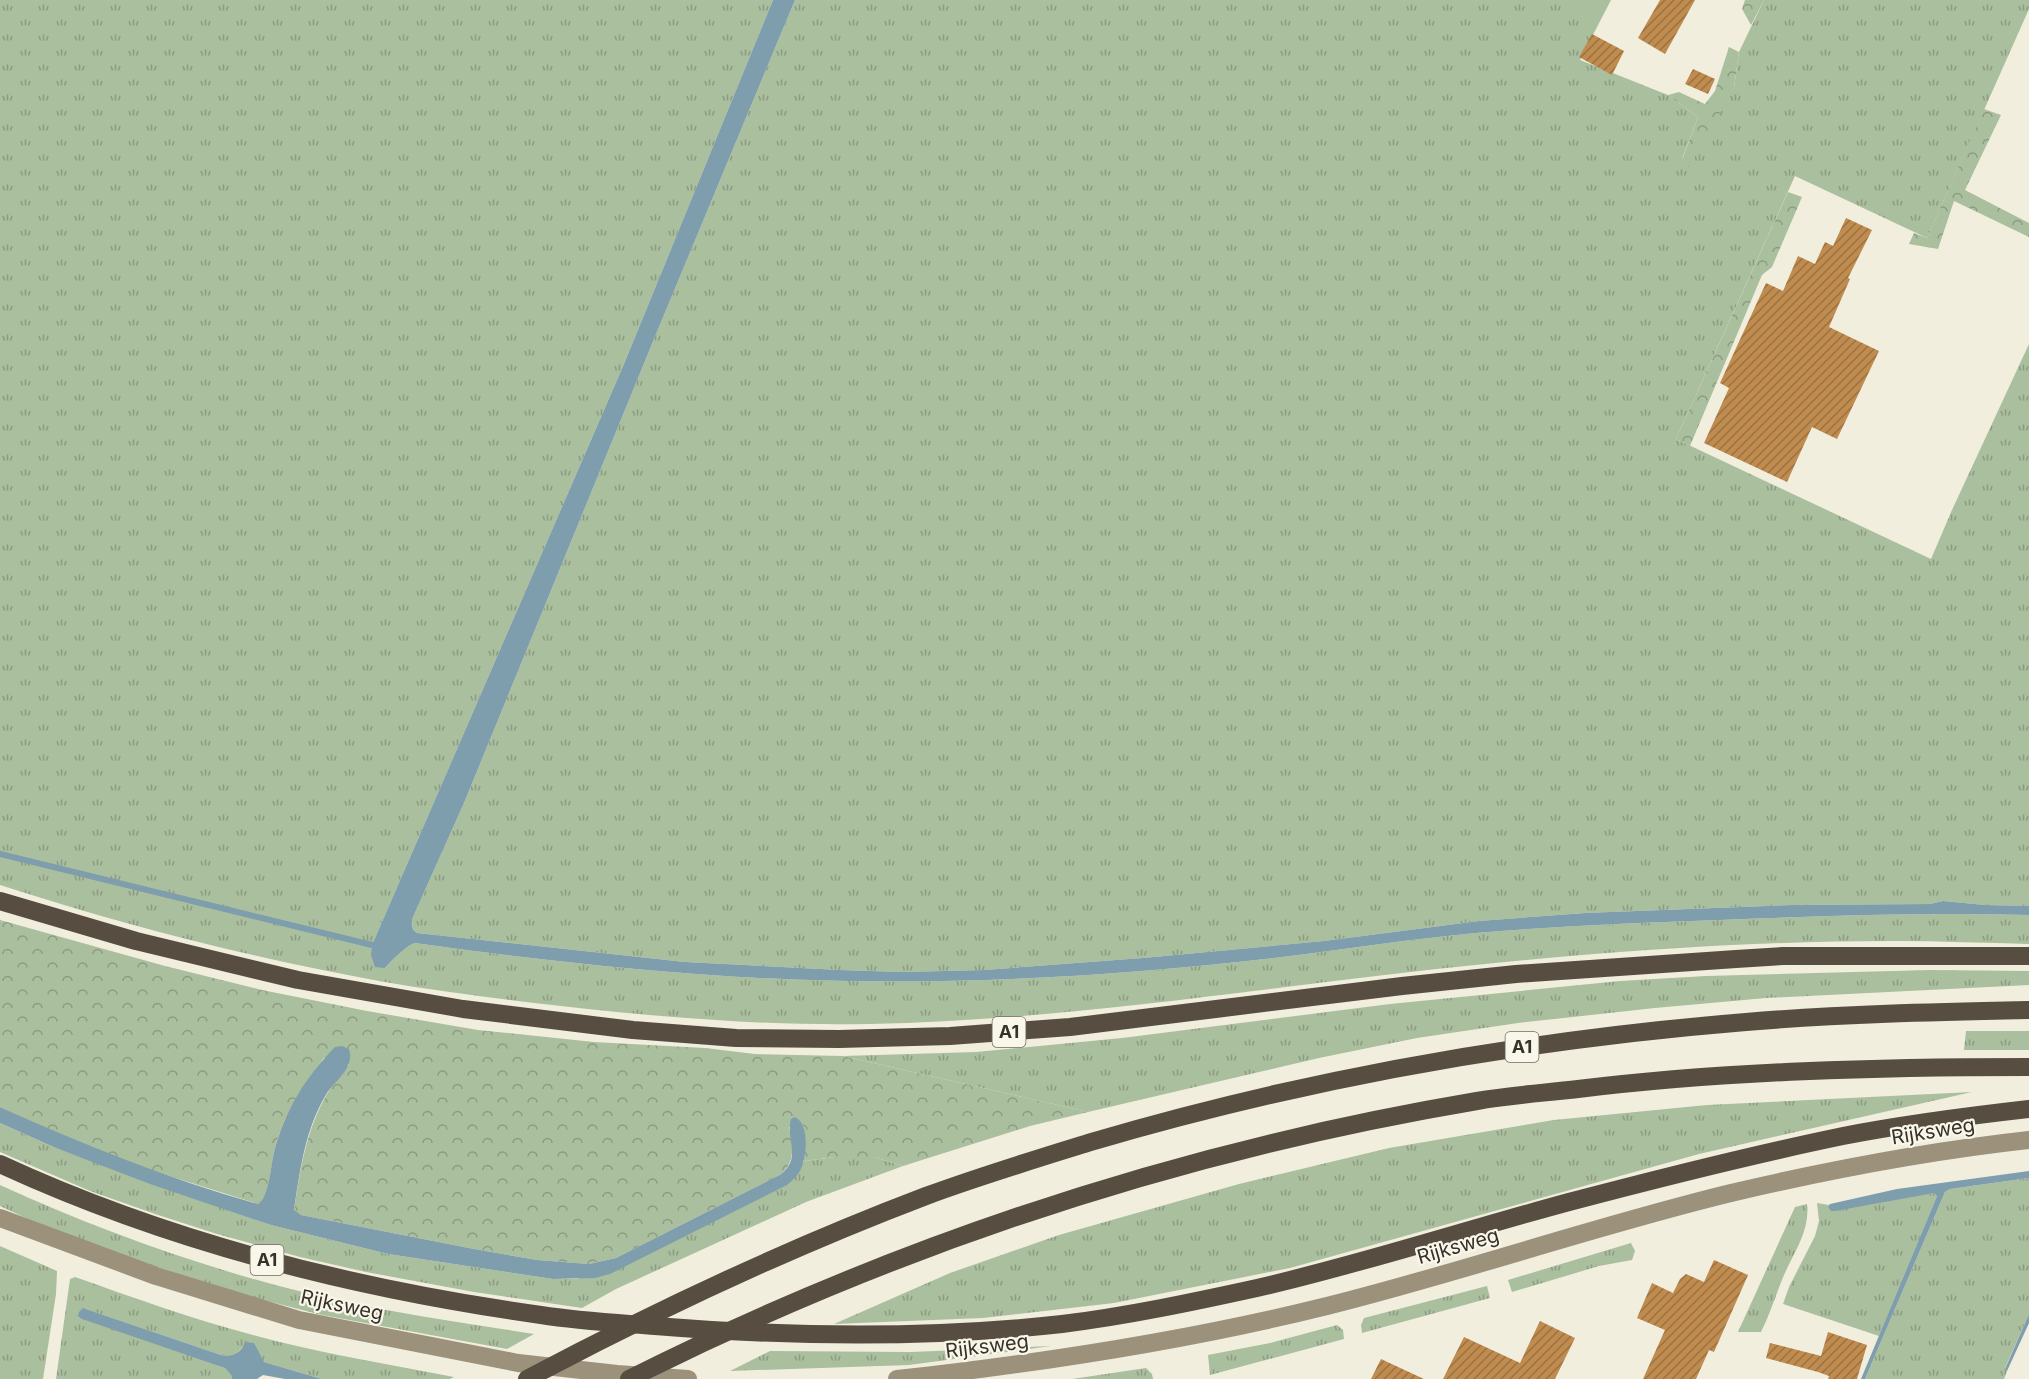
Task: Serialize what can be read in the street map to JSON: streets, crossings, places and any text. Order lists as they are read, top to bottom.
{
  "streets": {
    "highway": ["A1"],
    "main road": ["Rijksweg"]
  }
}
